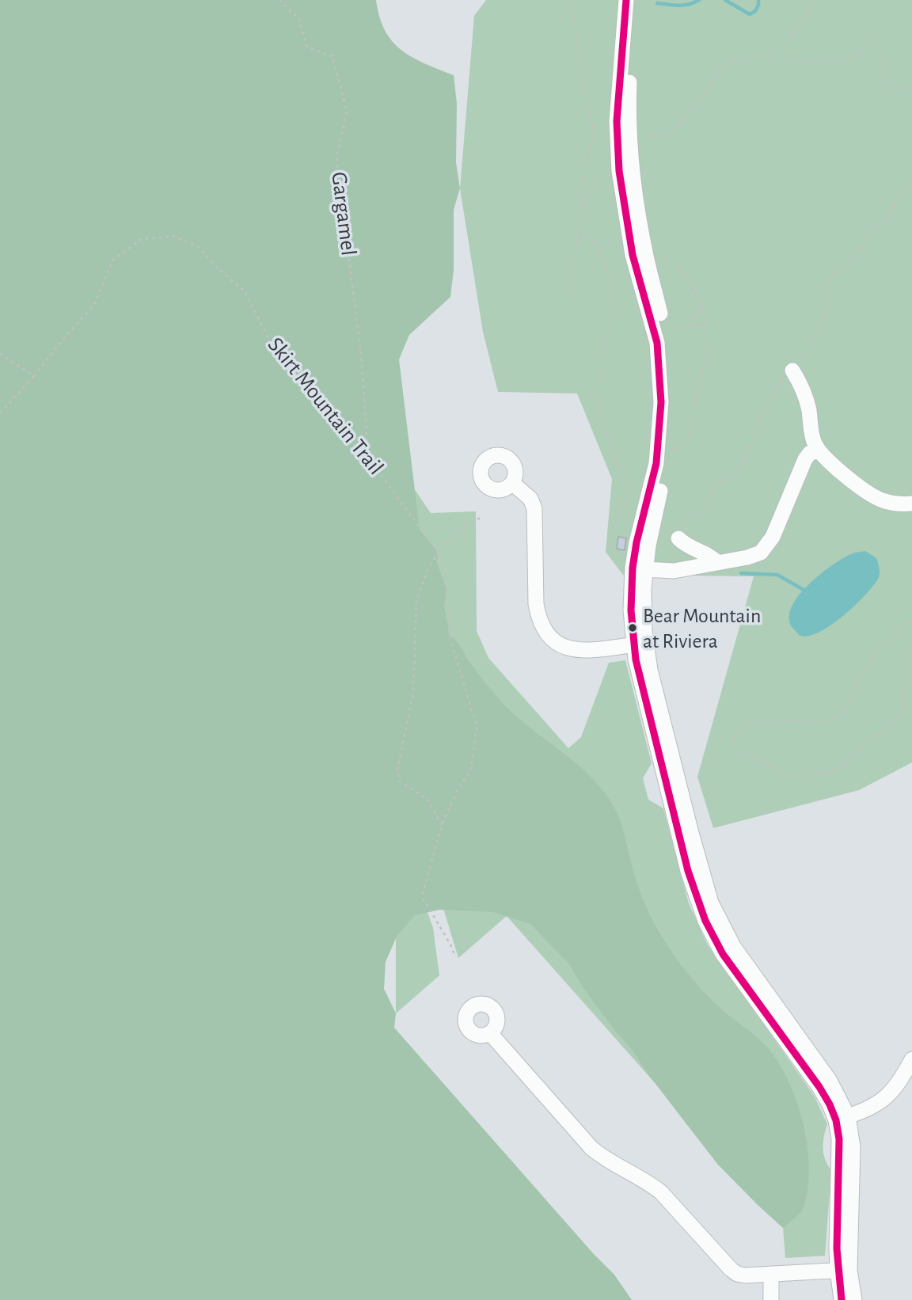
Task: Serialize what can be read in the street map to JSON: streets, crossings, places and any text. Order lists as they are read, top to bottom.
{
  "streets": {
    "path": ["Gargamel", "Skirt Mountain Trail"]
  },
  "crossings": [
    ["Gargamel", "Skirt Mountain Trail"]
  ],
  "places": ["Bear Mountain at Riviera"]
}
